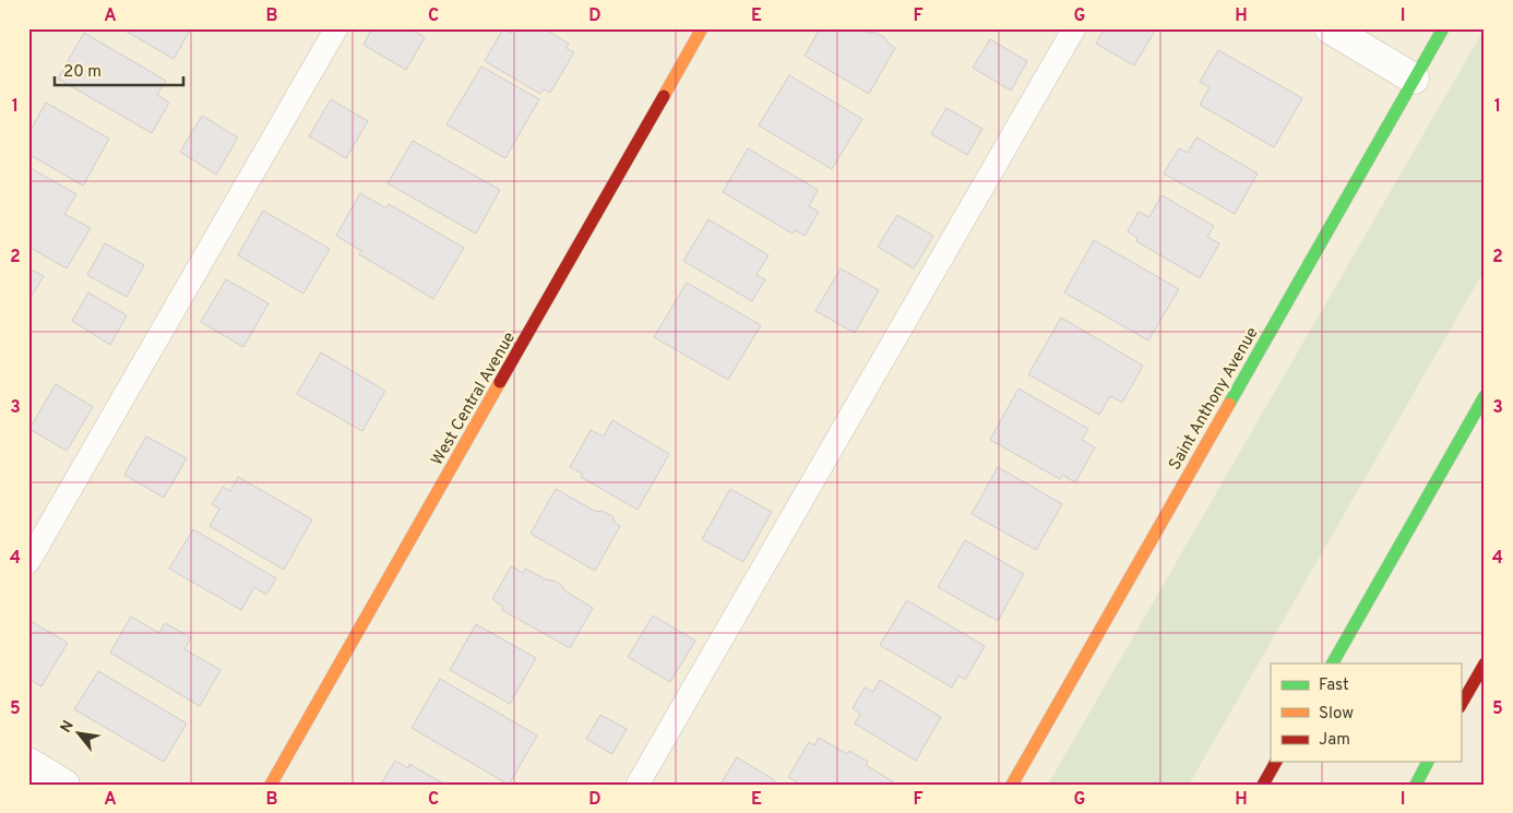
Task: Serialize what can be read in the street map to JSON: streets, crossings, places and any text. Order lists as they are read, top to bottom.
{
  "streets": {
    "main road": ["West Central Avenue", "Saint Anthony Avenue"]
  },
  "legend": ["Fast", "Slow", "Jam"],
  "scale_bar": "20 m",
  "north": "top left",
  "grid": {
    "columns": [
      "A",
      "B",
      "C",
      "D",
      "E",
      "F",
      "G",
      "H",
      "I"
    ],
    "rows": [
      "1",
      "2",
      "3",
      "4",
      "5"
    ]
  }
}
